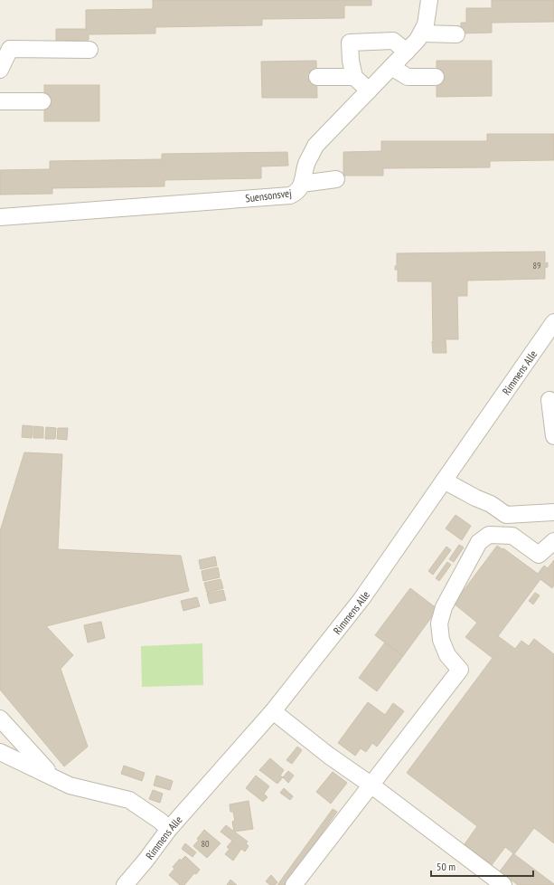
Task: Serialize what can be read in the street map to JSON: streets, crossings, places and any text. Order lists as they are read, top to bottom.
{
  "streets": {
    "street": ["Suensonsvej", "Rimmens Alle"]
  },
  "house_numbers": ["89", "80"],
  "scale_bar": "50 m"
}
